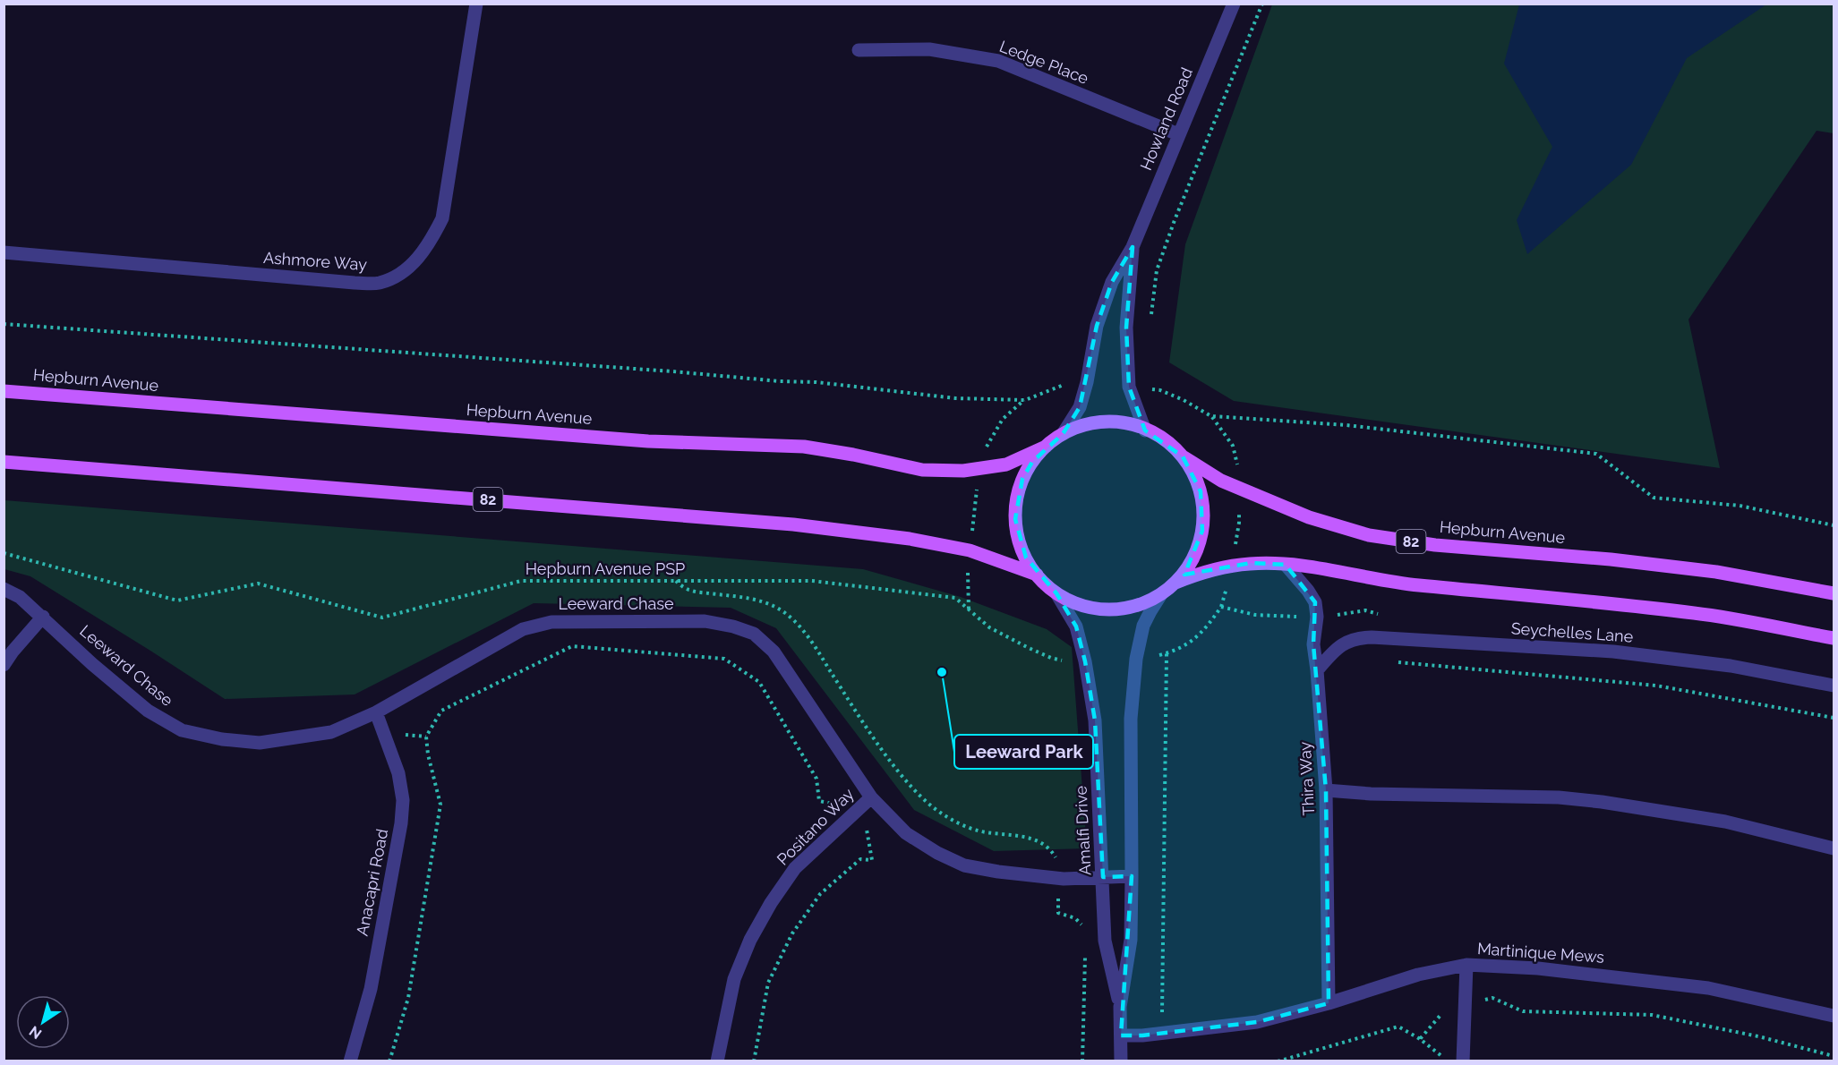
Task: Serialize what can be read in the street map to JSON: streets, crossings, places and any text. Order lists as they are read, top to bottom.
{
  "streets": {
    "main road": ["Hepburn Avenue", "82"],
    "street": [
      "Ledge Place",
      "Howland Road",
      "Ashmore Way",
      "Leeward Chase",
      "Seychelles Lane",
      "Thira Way",
      "Positano Way",
      "Amalfi Drive",
      "Anacapri Road",
      "Martinique Mews"
    ],
    "path": ["Hepburn Avenue PSP"]
  },
  "crossings": [
    ["Ledge Place", "Howland Road"],
    ["Howland Road", "Hepburn Avenue"],
    ["Howland Road", "82"],
    ["Howland Road", "Amalfi Drive"],
    ["Hepburn Avenue", "82"],
    ["Hepburn Avenue", "Amalfi Drive"],
    ["82", "Thira Way"],
    ["82", "Amalfi Drive"],
    ["Leeward Chase", "Positano Way"],
    ["Leeward Chase", "Amalfi Drive"],
    ["Leeward Chase", "Anacapri Road"],
    ["Seychelles Lane", "Thira Way"],
    ["Thira Way", "Martinique Mews"],
    ["Amalfi Drive", "Martinique Mews"]
  ],
  "places": ["Leeward Park"],
  "north": "bottom left"
}
